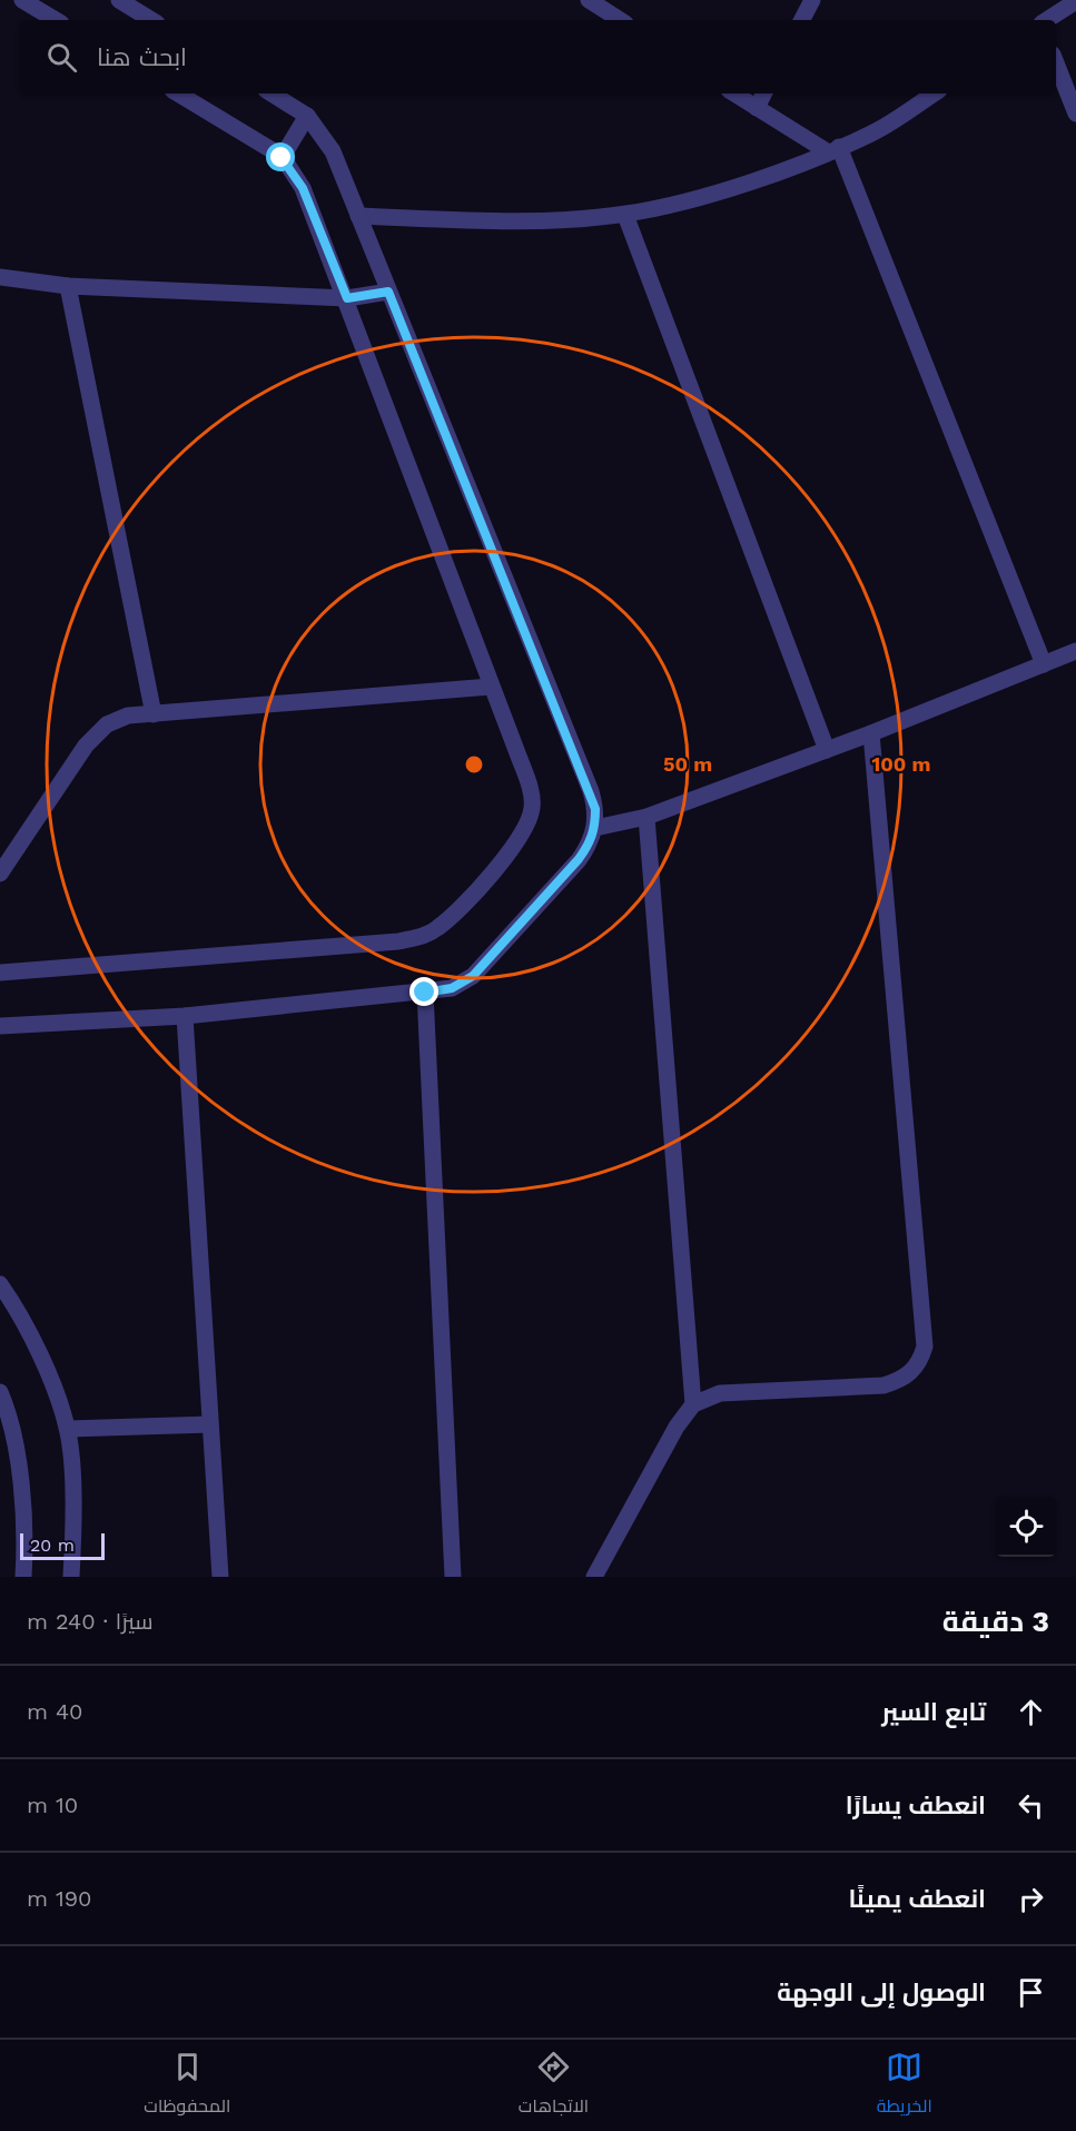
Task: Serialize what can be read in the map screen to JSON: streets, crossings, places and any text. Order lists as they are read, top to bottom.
{
  "scale_bar": "20 m",
  "page": {
    "search": "ابحث هنا",
    "scale": "20 m",
    "heading": ["3 دقيقة", "سيرًا · 240 m"],
    "list": [
      ["تابع السير", "40 m"],
      ["انعطف يسارًا", "10 m"],
      ["انعطف يمينًا", "190 m"],
      "الوصول إلى الوجهة"
    ],
    "nav": ["الخريطة", "الاتجاهات", "المحفوظات"]
  },
  "rings": ["50 m", "100 m"]
}
